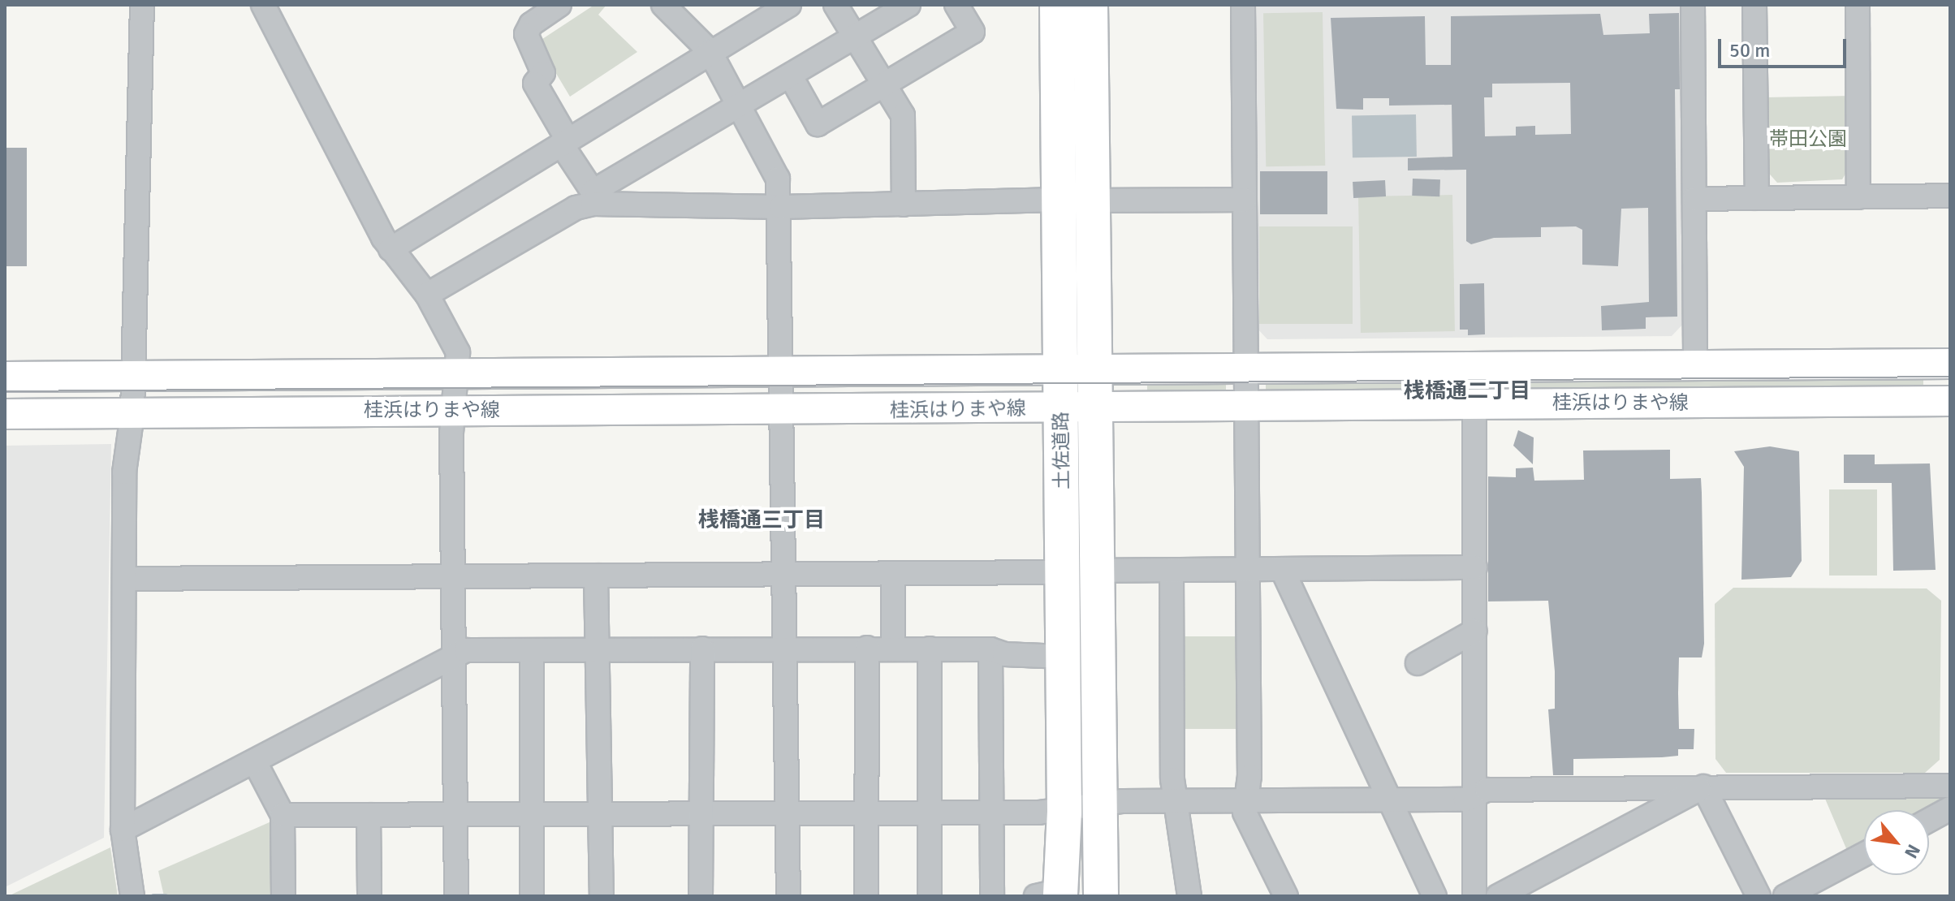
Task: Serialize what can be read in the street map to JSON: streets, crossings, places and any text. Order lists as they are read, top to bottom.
{
  "streets": {
    "highway": ["土佐道路"],
    "main road": ["桂浜はりまや線"]
  },
  "crossings": [
    ["桂浜はりまや線", "土佐道路"]
  ],
  "districts": ["桟橋通二丁目", "桟橋通三丁目"],
  "parks": ["帯田公園"],
  "scale_bar": "50 m",
  "north": "bottom right"
}
